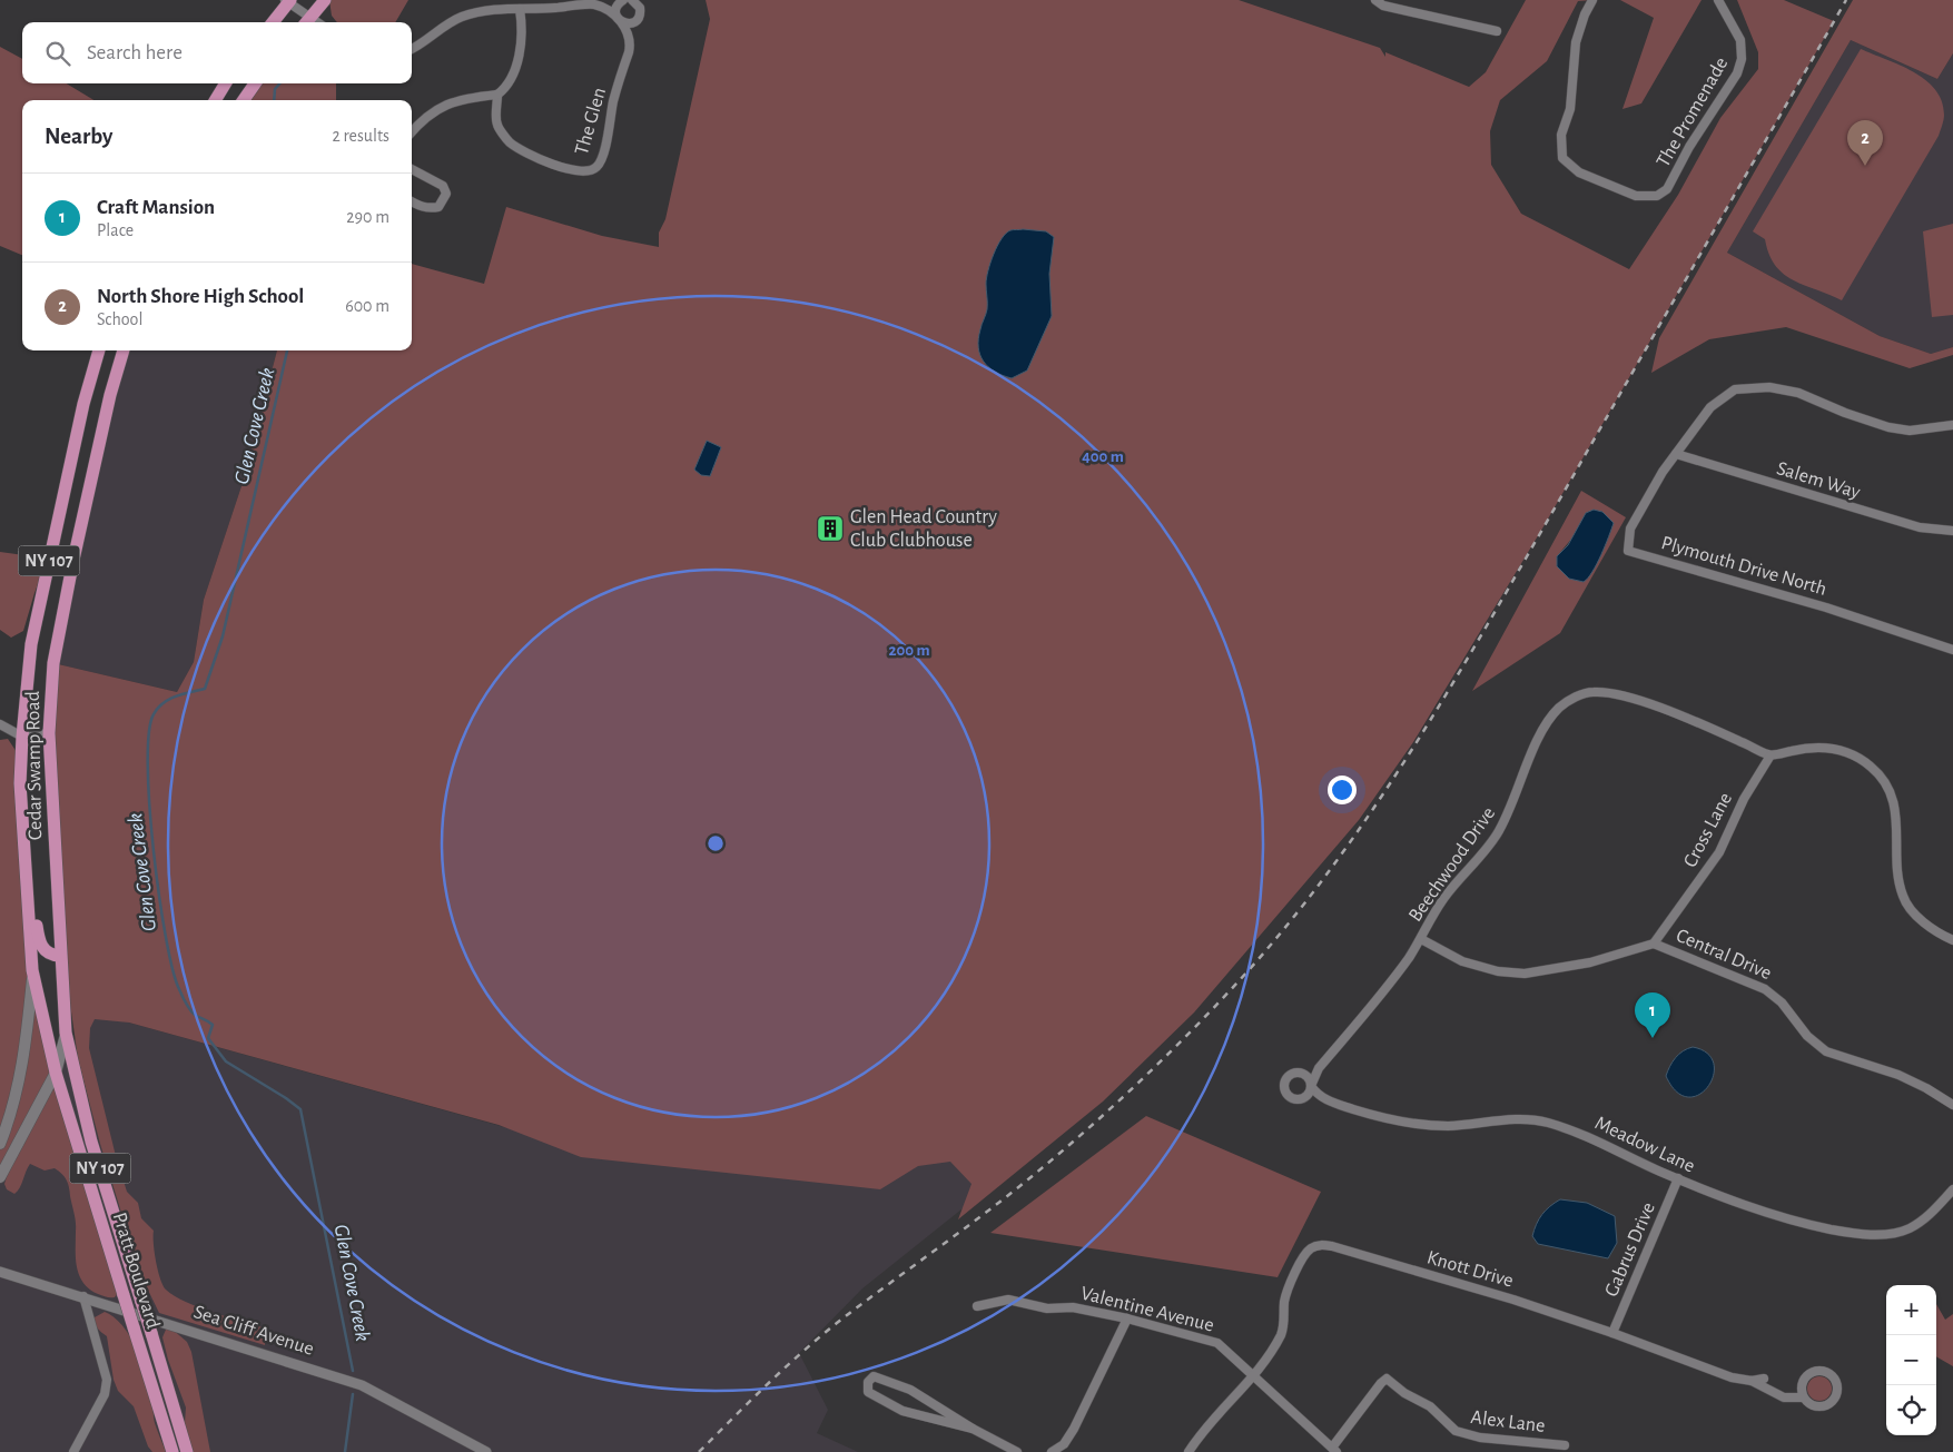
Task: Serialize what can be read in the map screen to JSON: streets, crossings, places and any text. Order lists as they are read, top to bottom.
{
  "streets": {
    "main road": ["NY 107", "Cedar Swamp Road", "Pratt Boulevard"],
    "street": [
      "The Promenade",
      "The Glen",
      "Salem Way",
      "Plymouth Drive North",
      "Cross Lane",
      "Beechwood Drive",
      "Central Drive",
      "Meadow Lane",
      "Gabrus Drive",
      "Knott Drive",
      "Valentine Avenue",
      "Sea Cliff Avenue",
      "Alex Lane"
    ]
  },
  "crossings": [
    ["Salem Way", "Plymouth Drive North"],
    ["Cedar Swamp Road", "Pratt Boulevard"],
    ["Cross Lane", "Beechwood Drive"],
    ["Cross Lane", "Central Drive"],
    ["Beechwood Drive", "Central Drive"],
    ["Beechwood Drive", "Meadow Lane"],
    ["Meadow Lane", "Gabrus Drive"],
    ["Gabrus Drive", "Knott Drive"],
    ["Knott Drive", "Valentine Avenue"],
    ["Valentine Avenue", "Alex Lane"]
  ],
  "water": ["Glen Cove Creek"],
  "places": {
    "building": ["Glen Head Country Club Clubhouse"]
  },
  "page": {
    "search": "Search here",
    "heading": ["Nearby", "2 results"],
    "pins": ["2", "1"],
    "list": [
      {
        "mark": "1",
        "name": "Craft Mansion",
        "note": "Place",
        "value": "290 m"
      },
      {
        "mark": "2",
        "name": "North Shore High School",
        "note": "School",
        "value": "600 m"
      }
    ],
    "map_buttons": ["+", "−"]
  },
  "rings": ["400 m", "200 m"]
}
